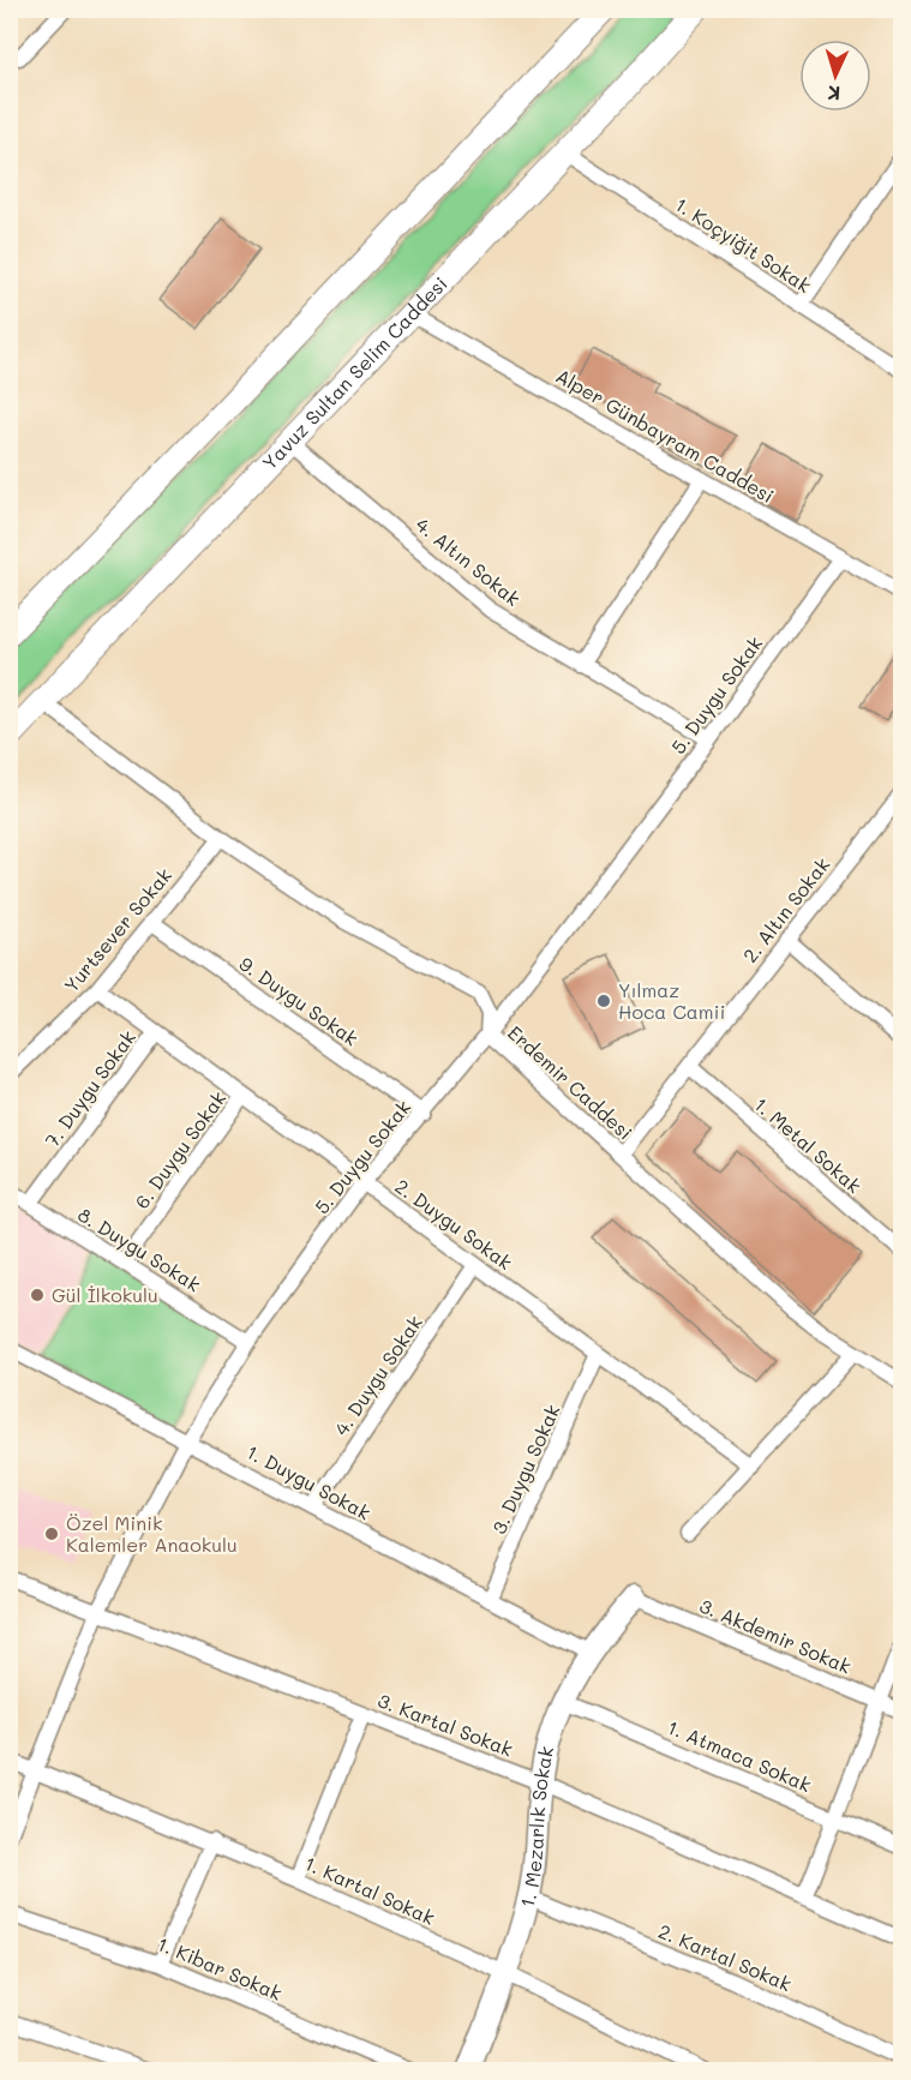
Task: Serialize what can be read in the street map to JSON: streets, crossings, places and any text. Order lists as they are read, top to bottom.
{
  "streets": {
    "main road": ["Yavuz Sultan Selim Caddesi"],
    "street": [
      "1. Koçyiğit Sokak",
      "Alper Günbayram Caddesi",
      "4. Altın Sokak",
      "5. Duygu Sokak",
      "2. Altın Sokak",
      "Yurtsever Sokak",
      "9. Duygu Sokak",
      "Erdemir Caddesi",
      "7. Duygu Sokak",
      "1. Metal Sokak",
      "6. Duygu Sokak",
      "2. Duygu Sokak",
      "8. Duygu Sokak",
      "4. Duygu Sokak",
      "3. Duygu Sokak",
      "1. Duygu Sokak",
      "3. Akdemir Sokak",
      "3. Kartal Sokak",
      "1. Atmaca Sokak",
      "1. Mezarlık Sokak",
      "1. Kartal Sokak",
      "2. Kartal Sokak",
      "1. Kibar Sokak"
    ]
  },
  "crossings": [
    ["1. Koçyiğit Sokak", "Yavuz Sultan Selim Caddesi"],
    ["Yavuz Sultan Selim Caddesi", "Alper Günbayram Caddesi"],
    ["Yavuz Sultan Selim Caddesi", "4. Altın Sokak"],
    ["Yavuz Sultan Selim Caddesi", "Erdemir Caddesi"],
    ["Alper Günbayram Caddesi", "5. Duygu Sokak"],
    ["4. Altın Sokak", "5. Duygu Sokak"],
    ["5. Duygu Sokak", "9. Duygu Sokak"],
    ["5. Duygu Sokak", "Erdemir Caddesi"],
    ["5. Duygu Sokak", "2. Duygu Sokak"],
    ["5. Duygu Sokak", "8. Duygu Sokak"],
    ["5. Duygu Sokak", "1. Duygu Sokak"],
    ["5. Duygu Sokak", "3. Kartal Sokak"],
    ["5. Duygu Sokak", "1. Kartal Sokak"],
    ["2. Altın Sokak", "Erdemir Caddesi"],
    ["2. Altın Sokak", "1. Metal Sokak"],
    ["Yurtsever Sokak", "9. Duygu Sokak"],
    ["Yurtsever Sokak", "Erdemir Caddesi"],
    ["Yurtsever Sokak", "2. Duygu Sokak"],
    ["7. Duygu Sokak", "2. Duygu Sokak"],
    ["7. Duygu Sokak", "8. Duygu Sokak"],
    ["6. Duygu Sokak", "2. Duygu Sokak"],
    ["6. Duygu Sokak", "8. Duygu Sokak"],
    ["2. Duygu Sokak", "4. Duygu Sokak"],
    ["2. Duygu Sokak", "3. Duygu Sokak"],
    ["4. Duygu Sokak", "1. Duygu Sokak"],
    ["3. Duygu Sokak", "1. Duygu Sokak"],
    ["1. Duygu Sokak", "1. Mezarlık Sokak"],
    ["3. Akdemir Sokak", "1. Mezarlık Sokak"],
    ["3. Kartal Sokak", "1. Mezarlık Sokak"],
    ["1. Atmaca Sokak", "1. Mezarlık Sokak"],
    ["1. Mezarlık Sokak", "1. Kartal Sokak"],
    ["1. Mezarlık Sokak", "2. Kartal Sokak"]
  ],
  "places": ["Yılmaz Hoca Camii", "Gül İlkokulu", "Özel Minik Kalemler Anaokulu"],
  "north": "bottom"
}
